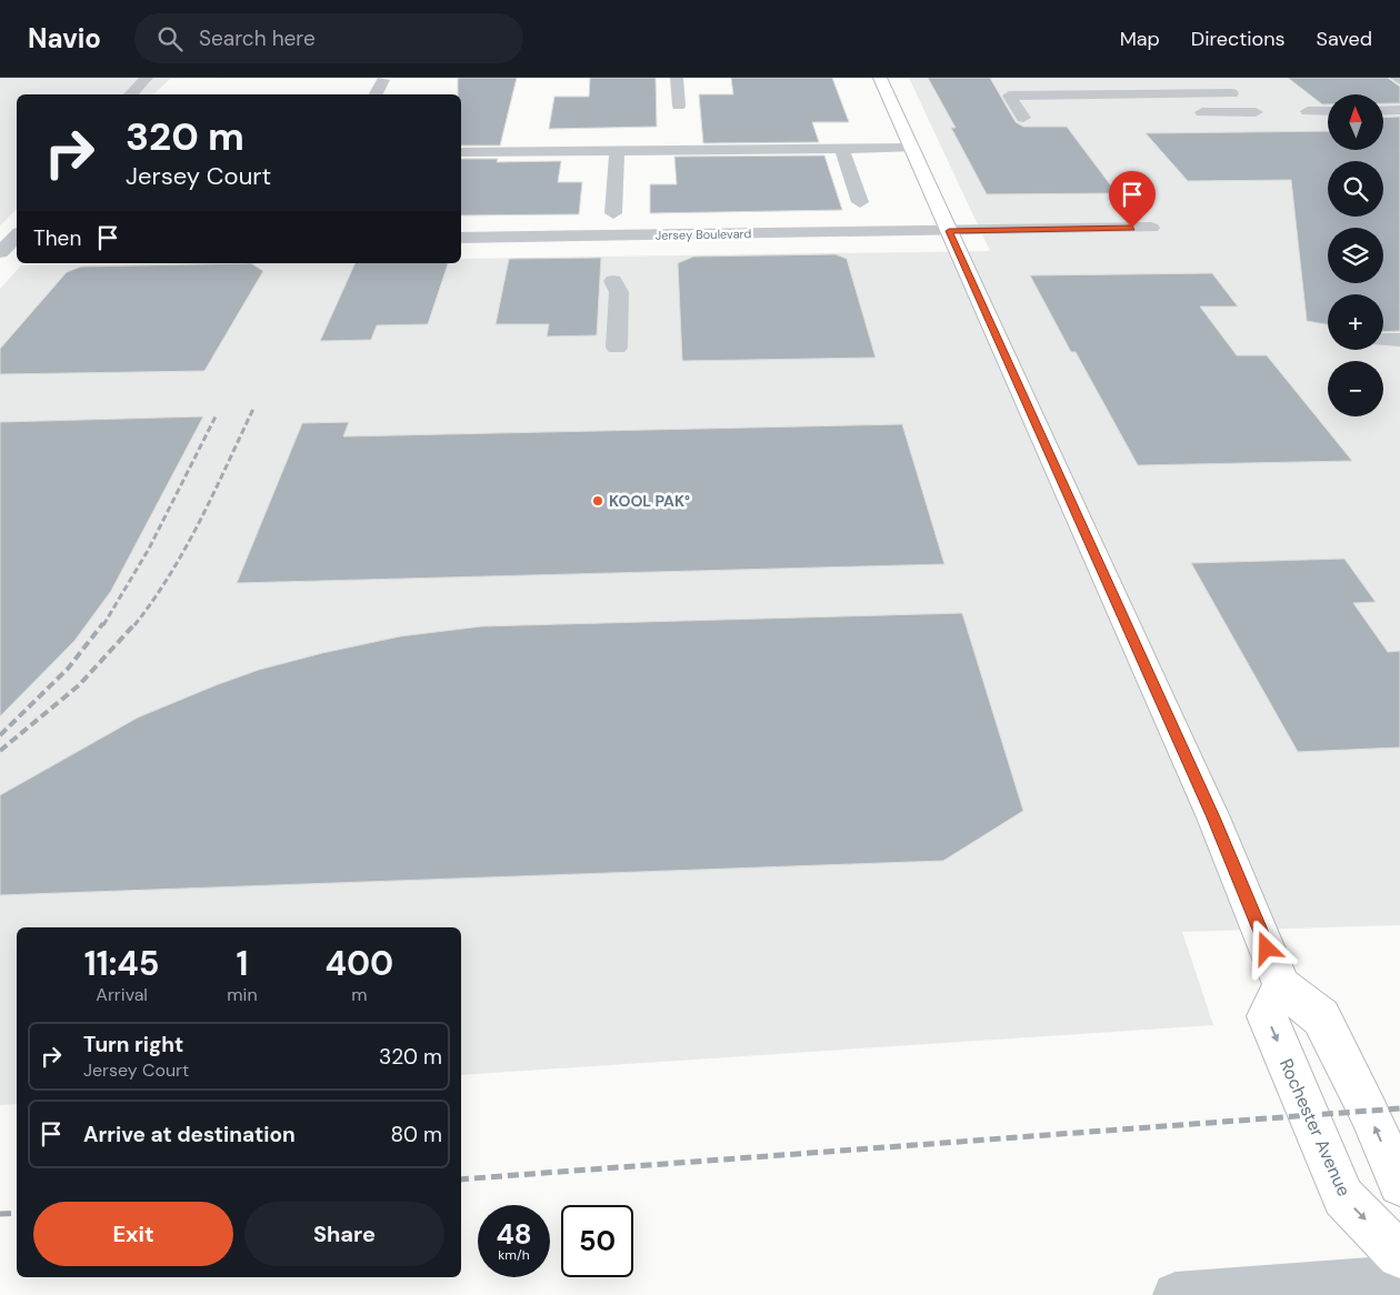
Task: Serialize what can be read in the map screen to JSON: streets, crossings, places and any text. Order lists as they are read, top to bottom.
{
  "streets": {
    "main road": ["Rochester Avenue"],
    "street": ["Jersey Boulevard"]
  },
  "places": ["KOOL PAK°"],
  "north": "top",
  "page": {
    "header": "Navio",
    "search": "Search here",
    "nav": ["Map", "Directions", "Saved"],
    "map_buttons": ["+", "−"],
    "turn": ["320 m", "Jersey Court"],
    "then": "Then",
    "eta": [
      "11:45",
      "Arrival",
      "1",
      "min",
      "400",
      "m"
    ],
    "list": [
      {
        "name": "Turn right",
        "note": "Jersey Court",
        "value": "320 m"
      },
      {
        "name": "Arrive at destination",
        "value": "80 m"
      }
    ],
    "buttons": ["Exit", "Share"],
    "speed": "48 km/h",
    "limit": "50"
  }
}
